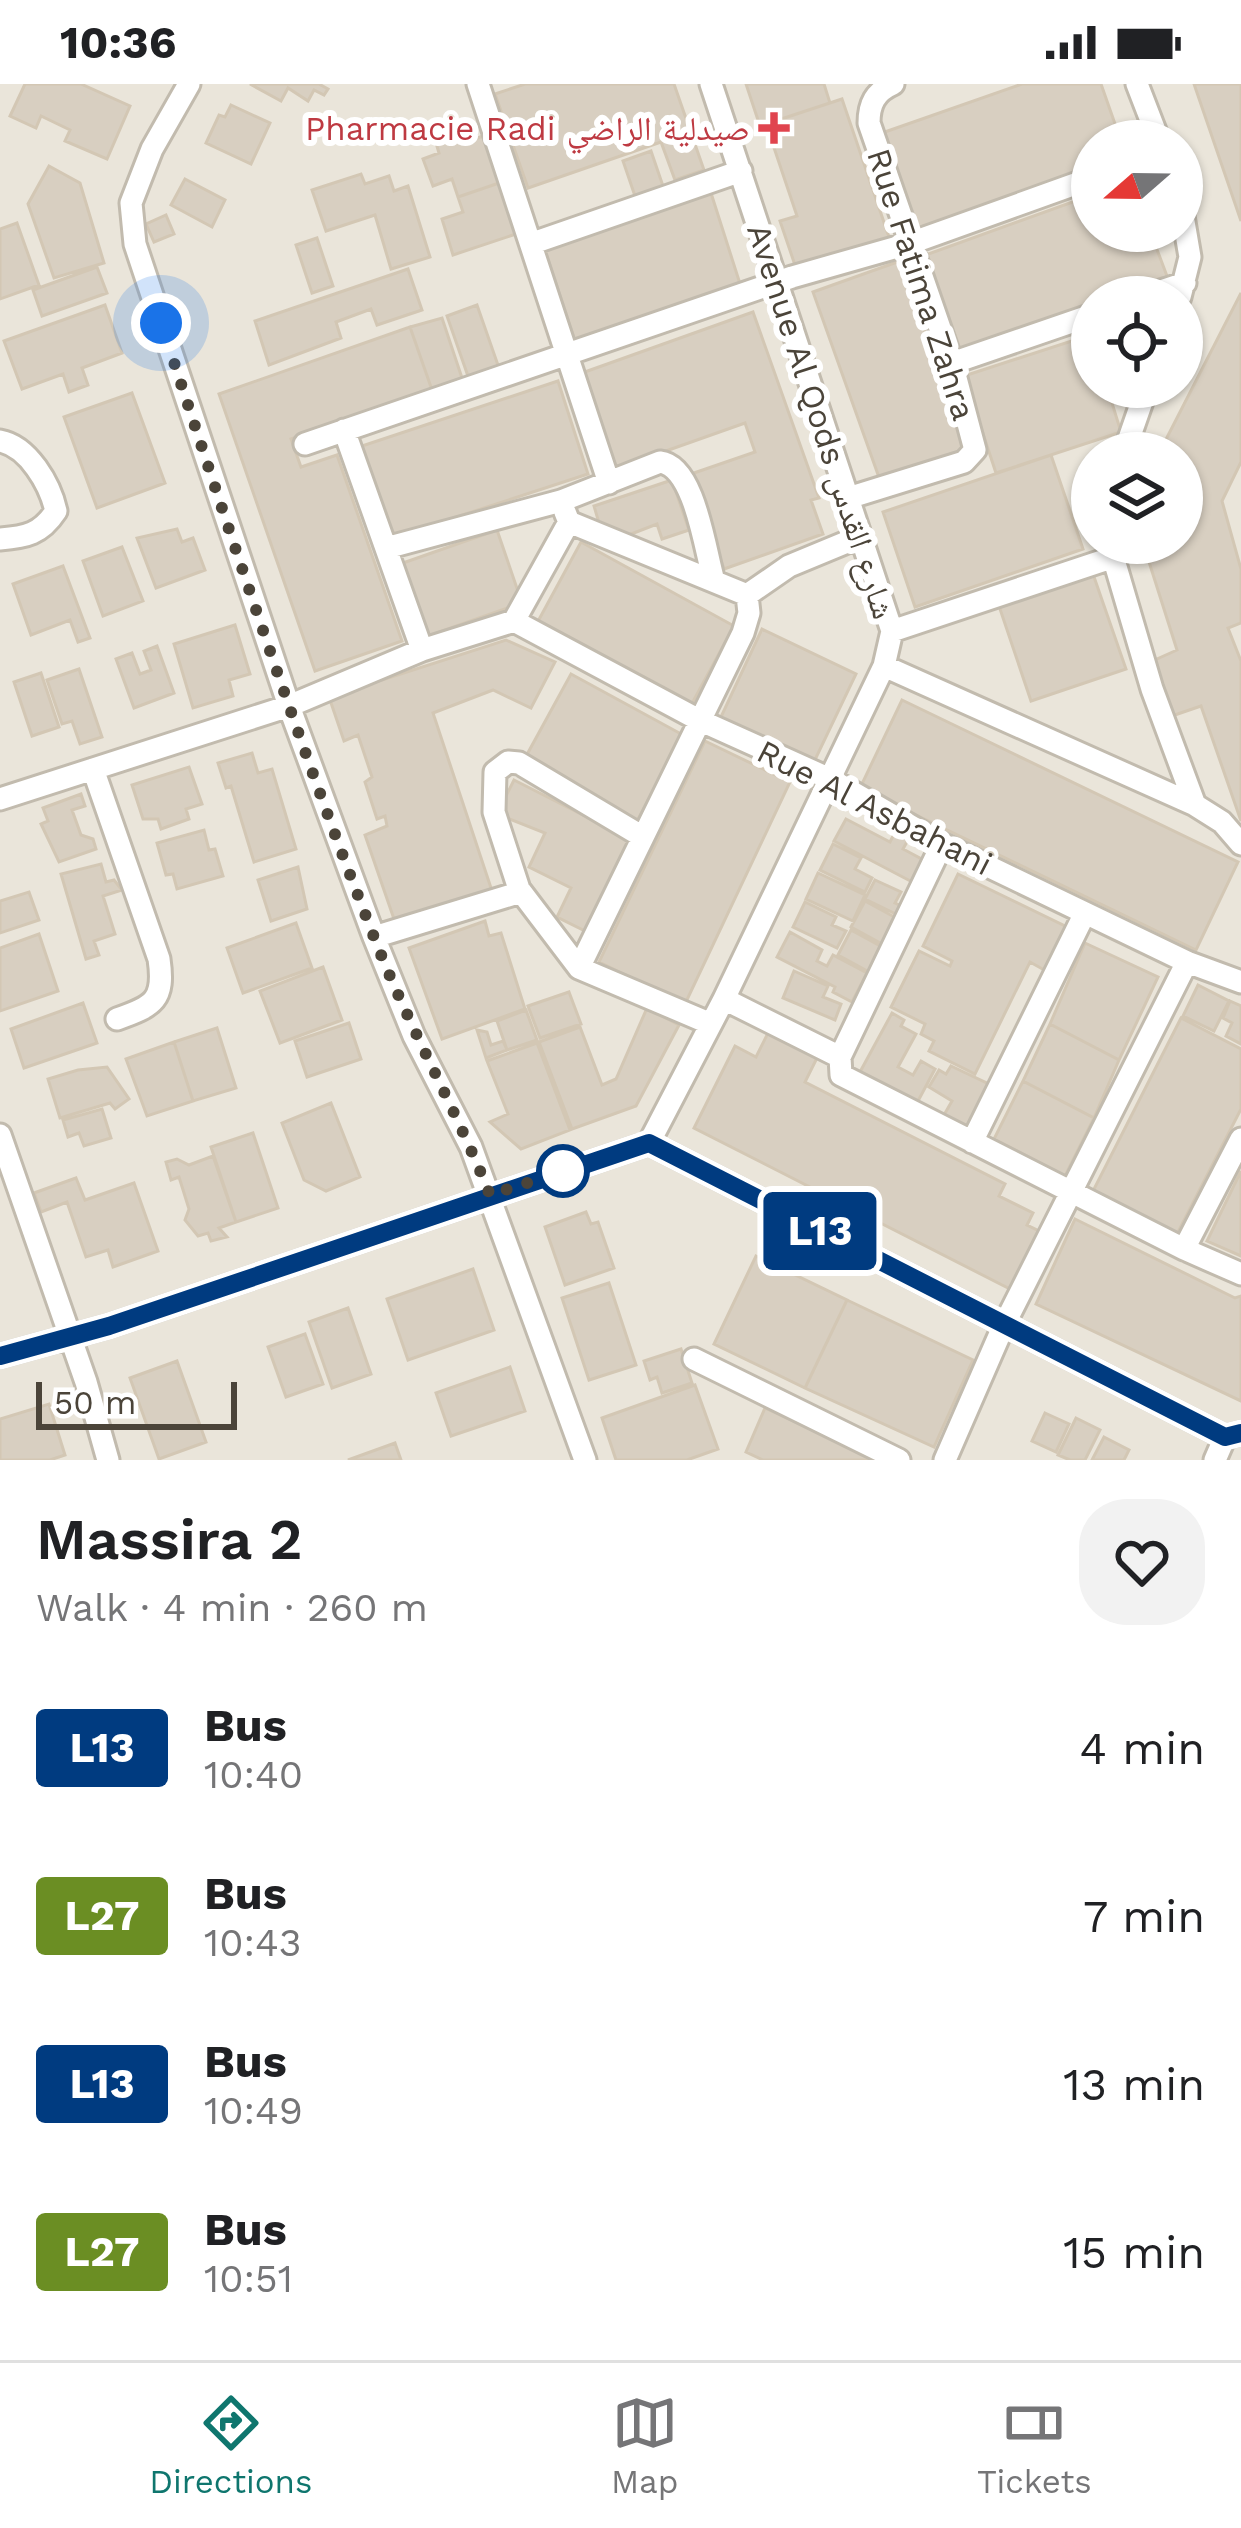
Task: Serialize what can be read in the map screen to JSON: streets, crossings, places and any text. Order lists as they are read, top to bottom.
{
  "streets": {
    "street": ["Rue Fatima Zahra", "Avenue Al Qods شارع القدس", "Rue Al Asbahani"]
  },
  "crossings": [
    ["Rue Fatima Zahra", "Avenue Al Qods شارع القدس"],
    ["Avenue Al Qods شارع القدس", "Rue Al Asbahani"]
  ],
  "places": {
    "health": ["Pharmacie Radi صيدلية الراضي"]
  },
  "lines": ["bus line L13"],
  "scale_bar": "50 m",
  "north": "left",
  "page": {
    "status": "10:36",
    "on_map": "L13",
    "scale": "50 m",
    "heading": ["Massira 2", "Walk · 4 min · 260 m"],
    "list": [
      {
        "mark": "L13",
        "name": "Bus",
        "note": "10:40",
        "value": "4 min"
      },
      {
        "mark": "L27",
        "name": "Bus",
        "note": "10:43",
        "value": "7 min"
      },
      {
        "mark": "L13",
        "name": "Bus",
        "note": "10:49",
        "value": "13 min"
      },
      {
        "mark": "L27",
        "name": "Bus",
        "note": "10:51",
        "value": "15 min"
      }
    ],
    "tabs": ["Directions", "Map", "Tickets"]
  }
}
